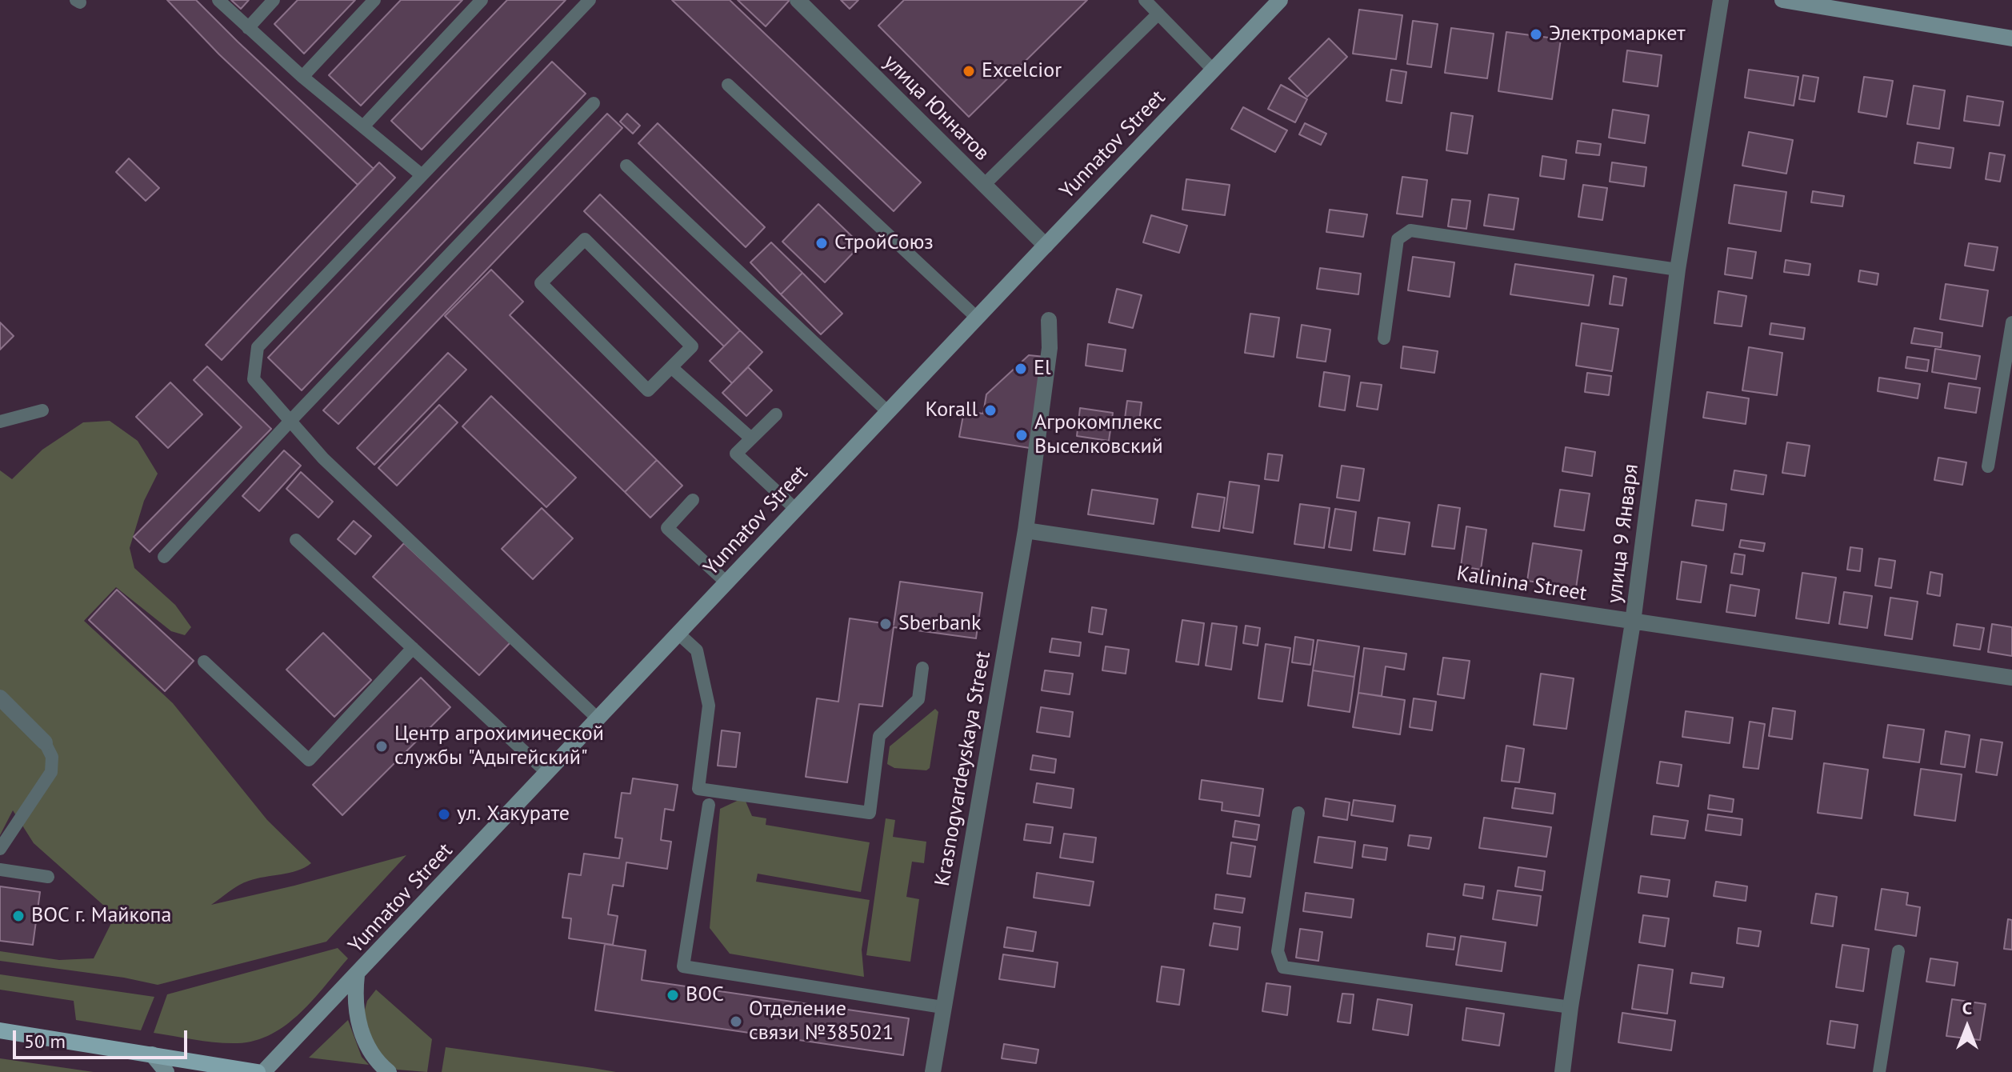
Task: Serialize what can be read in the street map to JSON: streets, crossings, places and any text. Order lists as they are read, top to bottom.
{
  "streets": {
    "main road": ["Yunnatov Street"],
    "street": [
      "улица Юннатов",
      "улица 9 Января",
      "Kalinina Street",
      "Krasnogvardeyskaya Street"
    ]
  },
  "crossings": [
    ["улица Юннатов", "Yunnatov Street"],
    ["улица 9 Января", "Kalinina Street"],
    ["Kalinina Street", "Krasnogvardeyskaya Street"]
  ],
  "places": [
    "Электромаркет",
    "Excelcior",
    "СтройСоюз",
    "El",
    "Korall",
    "Агрокомплекс Выселковский",
    "Sberbank",
    "Центр агрохимической службы \"Адыгейский\"",
    "ул. Хакурате",
    "ВОС г. Майкопа",
    "ВОС",
    "Отделение связи №385021"
  ],
  "scale_bar": "50 m",
  "north": "top"
}
